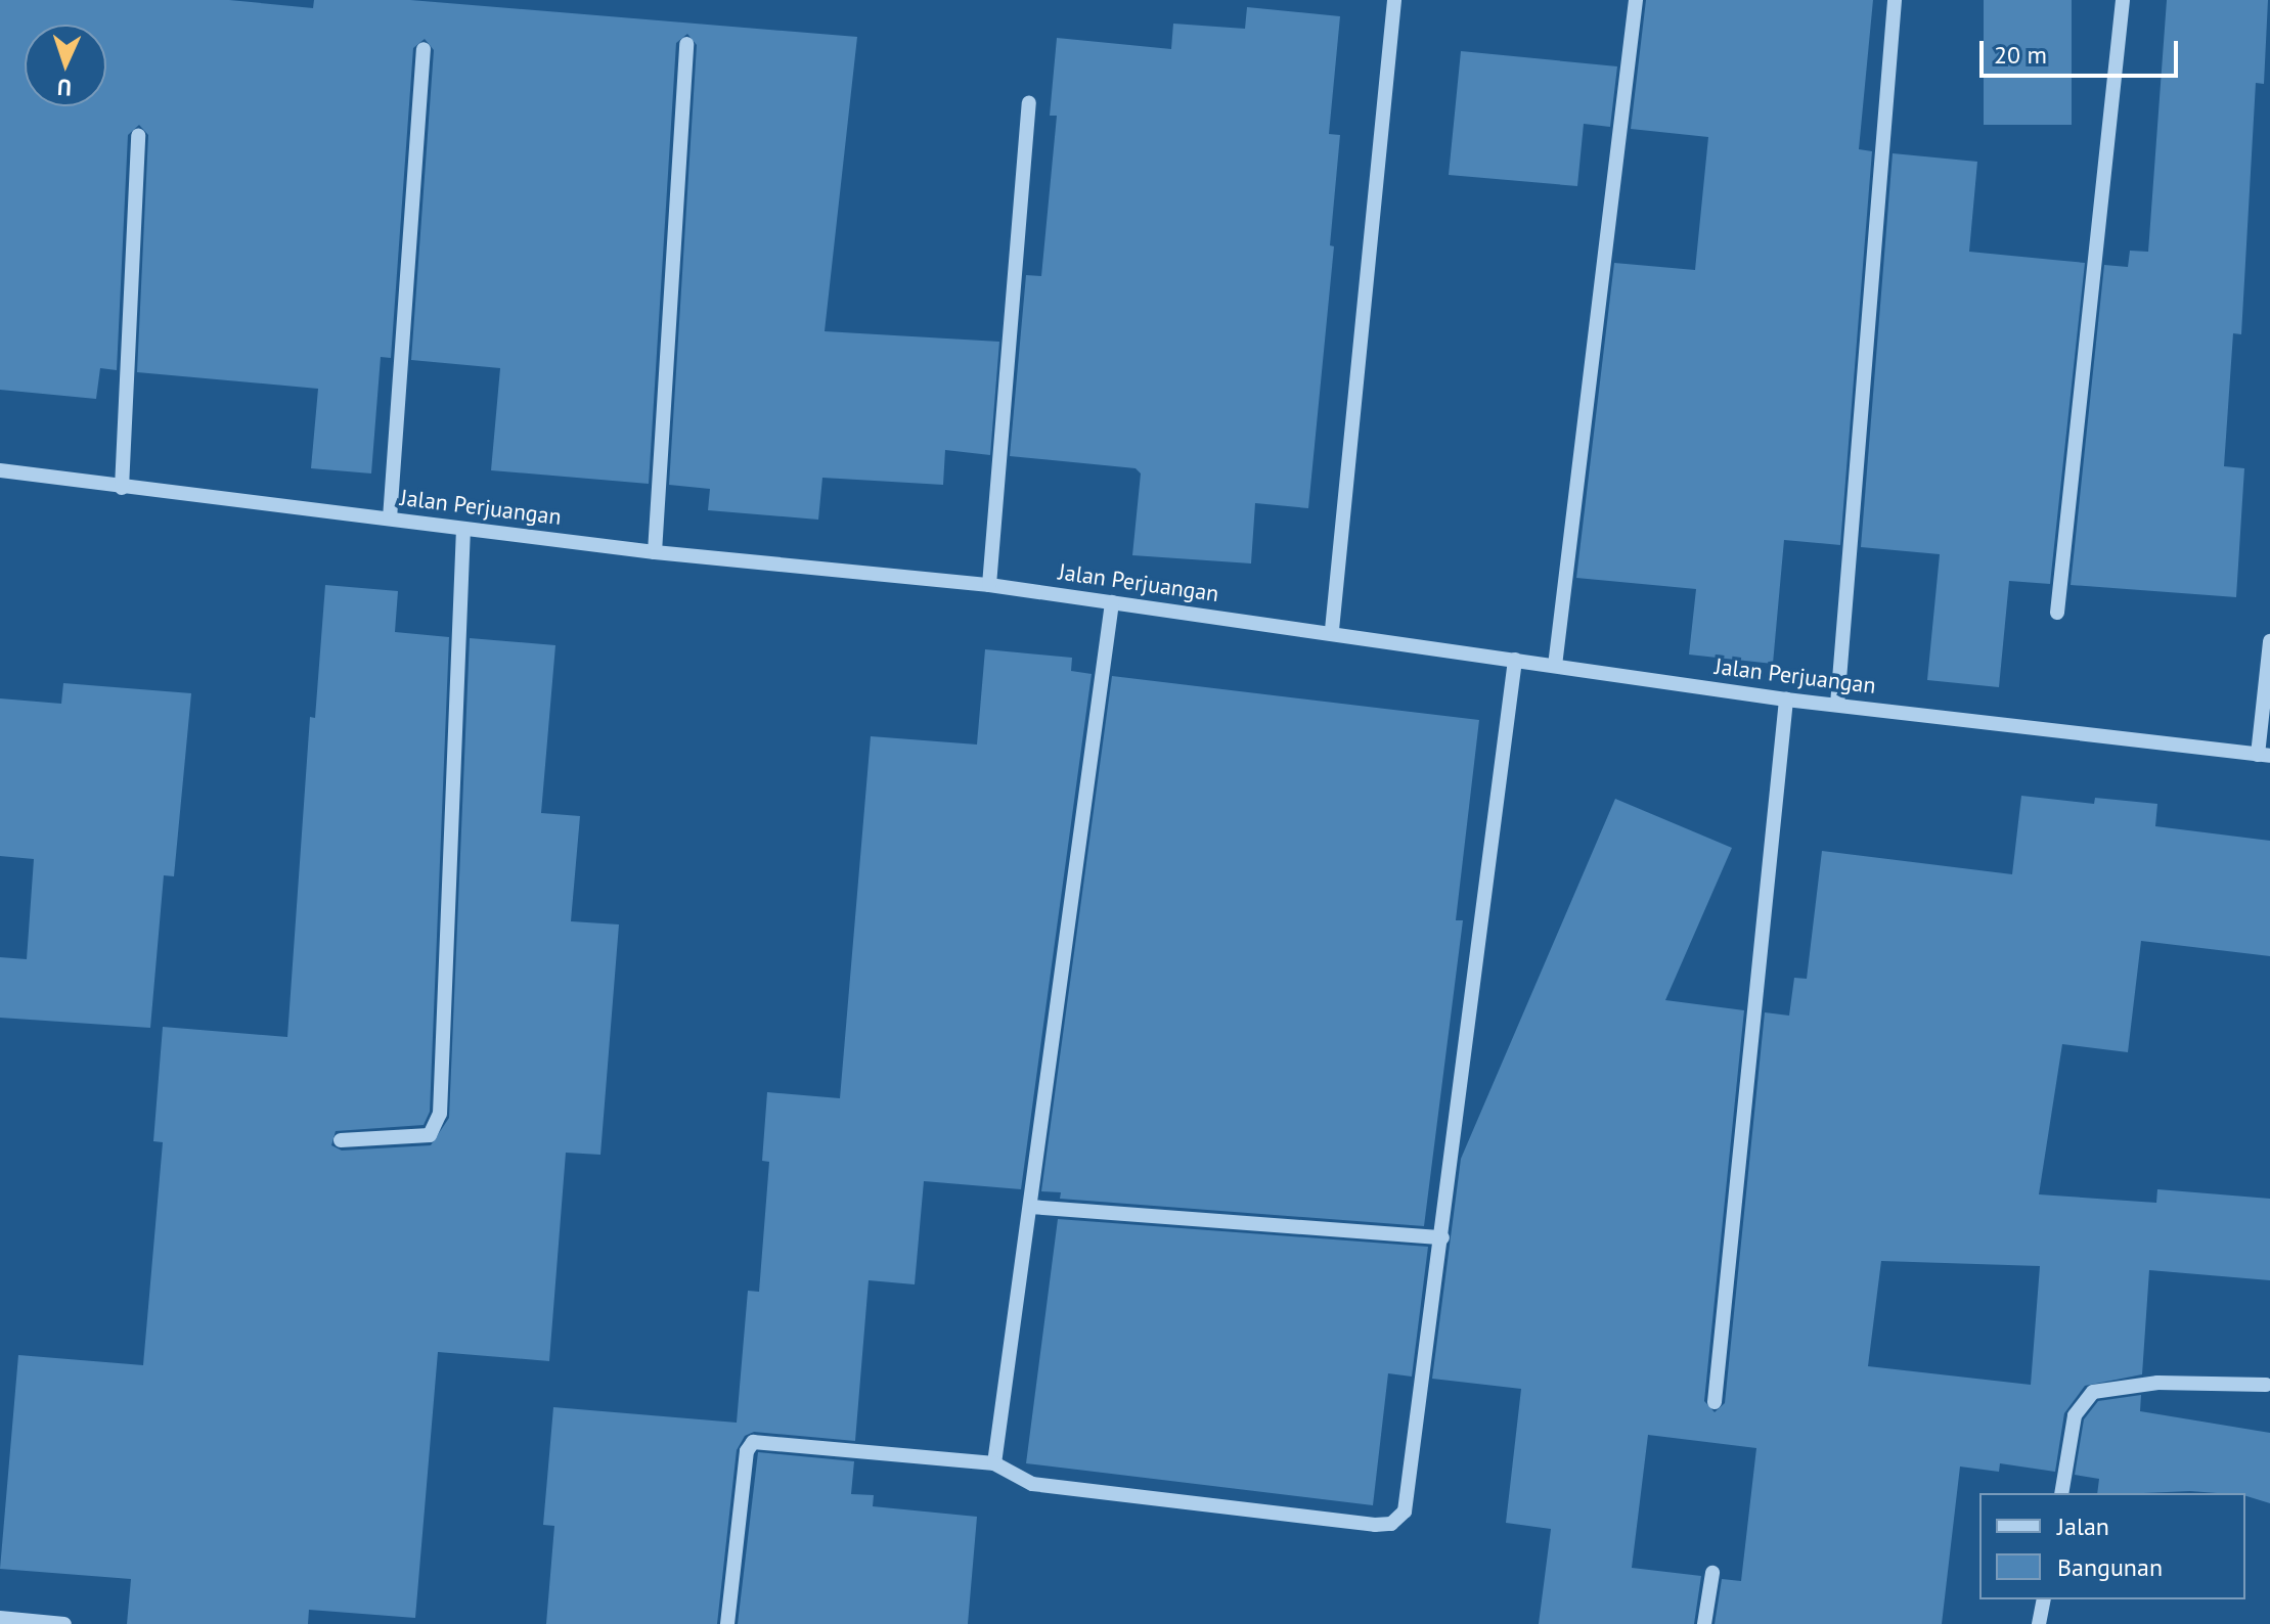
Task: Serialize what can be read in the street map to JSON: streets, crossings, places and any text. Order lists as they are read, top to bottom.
{
  "streets": {
    "street": ["Jalan Perjuangan"]
  },
  "legend": ["Jalan", "Bangunan"],
  "scale_bar": "20 m",
  "north": "bottom"
}
